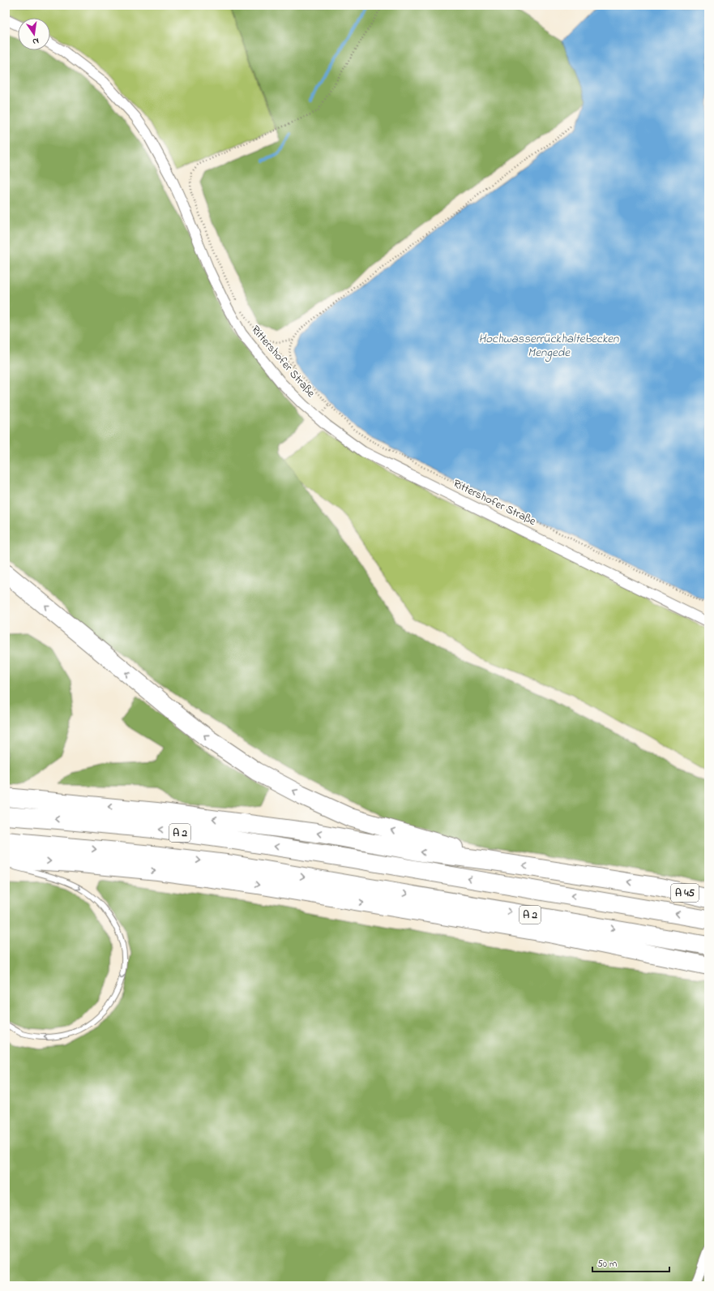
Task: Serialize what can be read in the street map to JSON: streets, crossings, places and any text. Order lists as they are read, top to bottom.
{
  "streets": {
    "highway": ["A 2", "A 45"],
    "street": ["Rittershofer Straße"]
  },
  "water": ["Hochwasserrückhaltebecken Mengede"],
  "scale_bar": "50 m",
  "north": "bottom"
}
